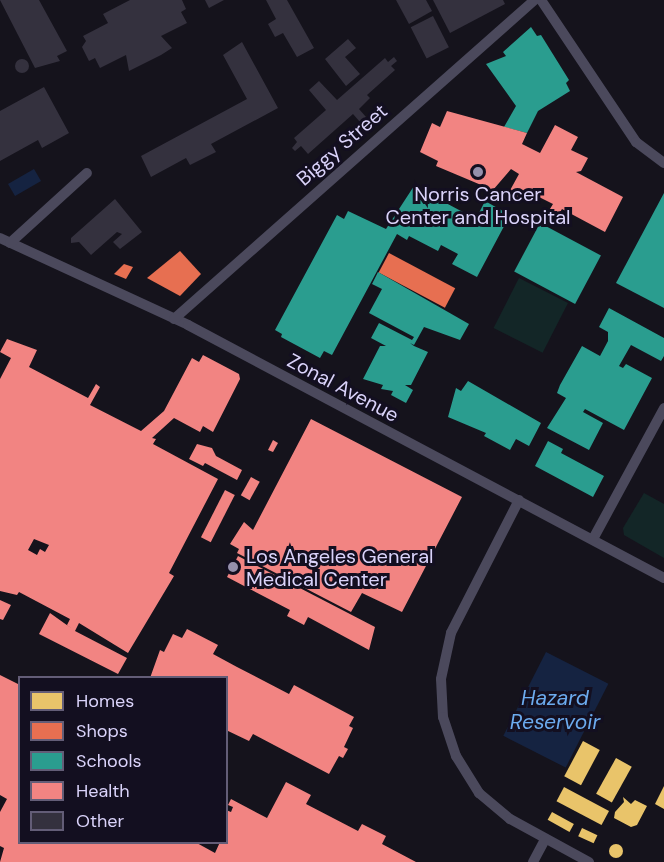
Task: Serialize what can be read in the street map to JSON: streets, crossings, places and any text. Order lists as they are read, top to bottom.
{
  "streets": {
    "street": ["Biggy Street", "Zonal Avenue"]
  },
  "crossings": [
    ["Biggy Street", "Zonal Avenue"]
  ],
  "water": ["Hazard Reservoir"],
  "places": ["Norris Cancer Center and Hospital", "Los Angeles General Medical Center"],
  "legend": [
    "Homes",
    "Shops",
    "Schools",
    "Health",
    "Other"
  ]
}
